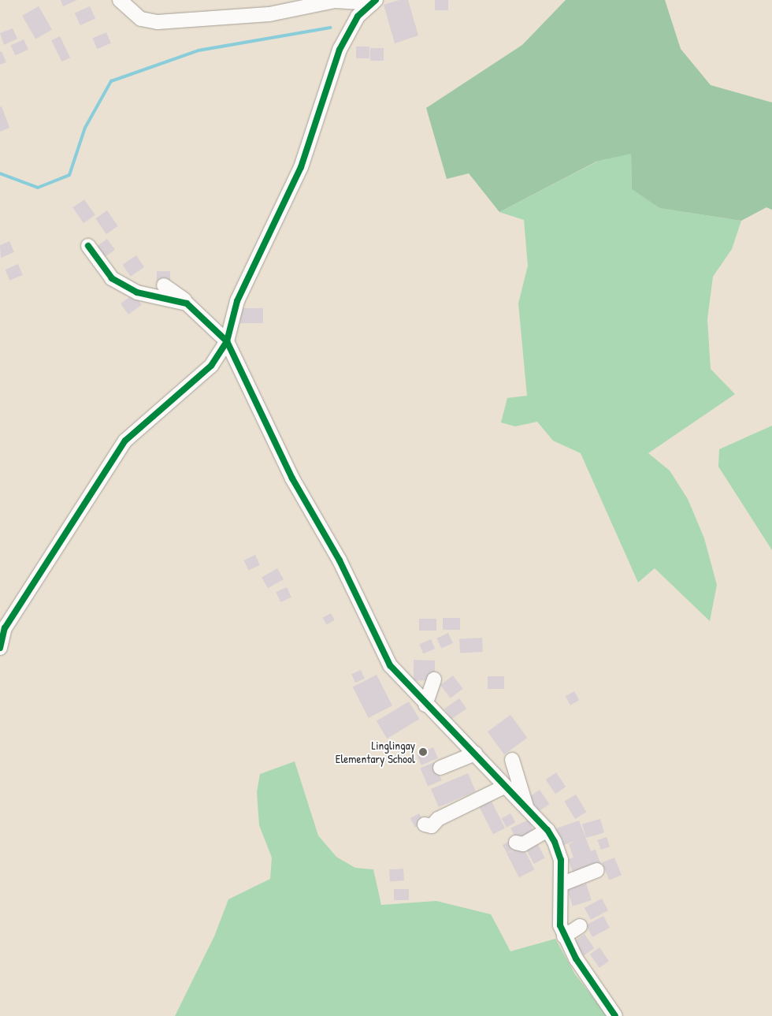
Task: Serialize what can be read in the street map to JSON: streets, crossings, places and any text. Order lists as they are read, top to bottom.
{
  "places": ["Linglingay Elementary School"]
}
